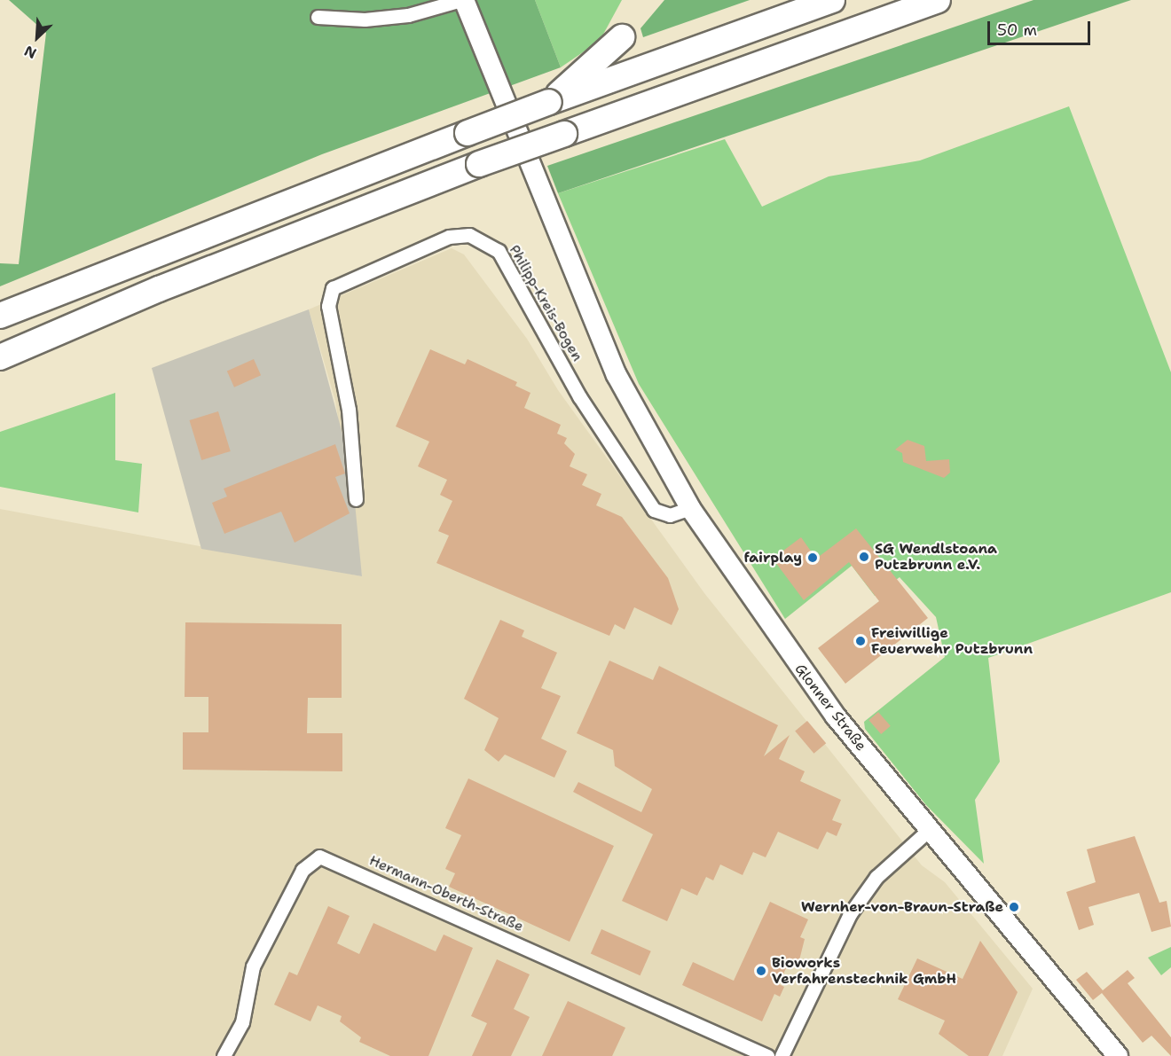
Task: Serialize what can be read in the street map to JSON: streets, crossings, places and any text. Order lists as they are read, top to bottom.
{
  "streets": {
    "street": ["Philipp-Kreis-Bogen", "Glonner Straße", "Hermann-Oberth-Straße"]
  },
  "crossings": [
    ["Philipp-Kreis-Bogen", "Glonner Straße"]
  ],
  "places": [
    "SG Wendlstoana Putzbrunn e.V.",
    "fairplay",
    "Freiwillige Feuerwehr Putzbrunn",
    "Wernher-von-Braun-Straße",
    "Bioworks Verfahrenstechnik GmbH"
  ],
  "scale_bar": "50 m",
  "north": "bottom left"
}
